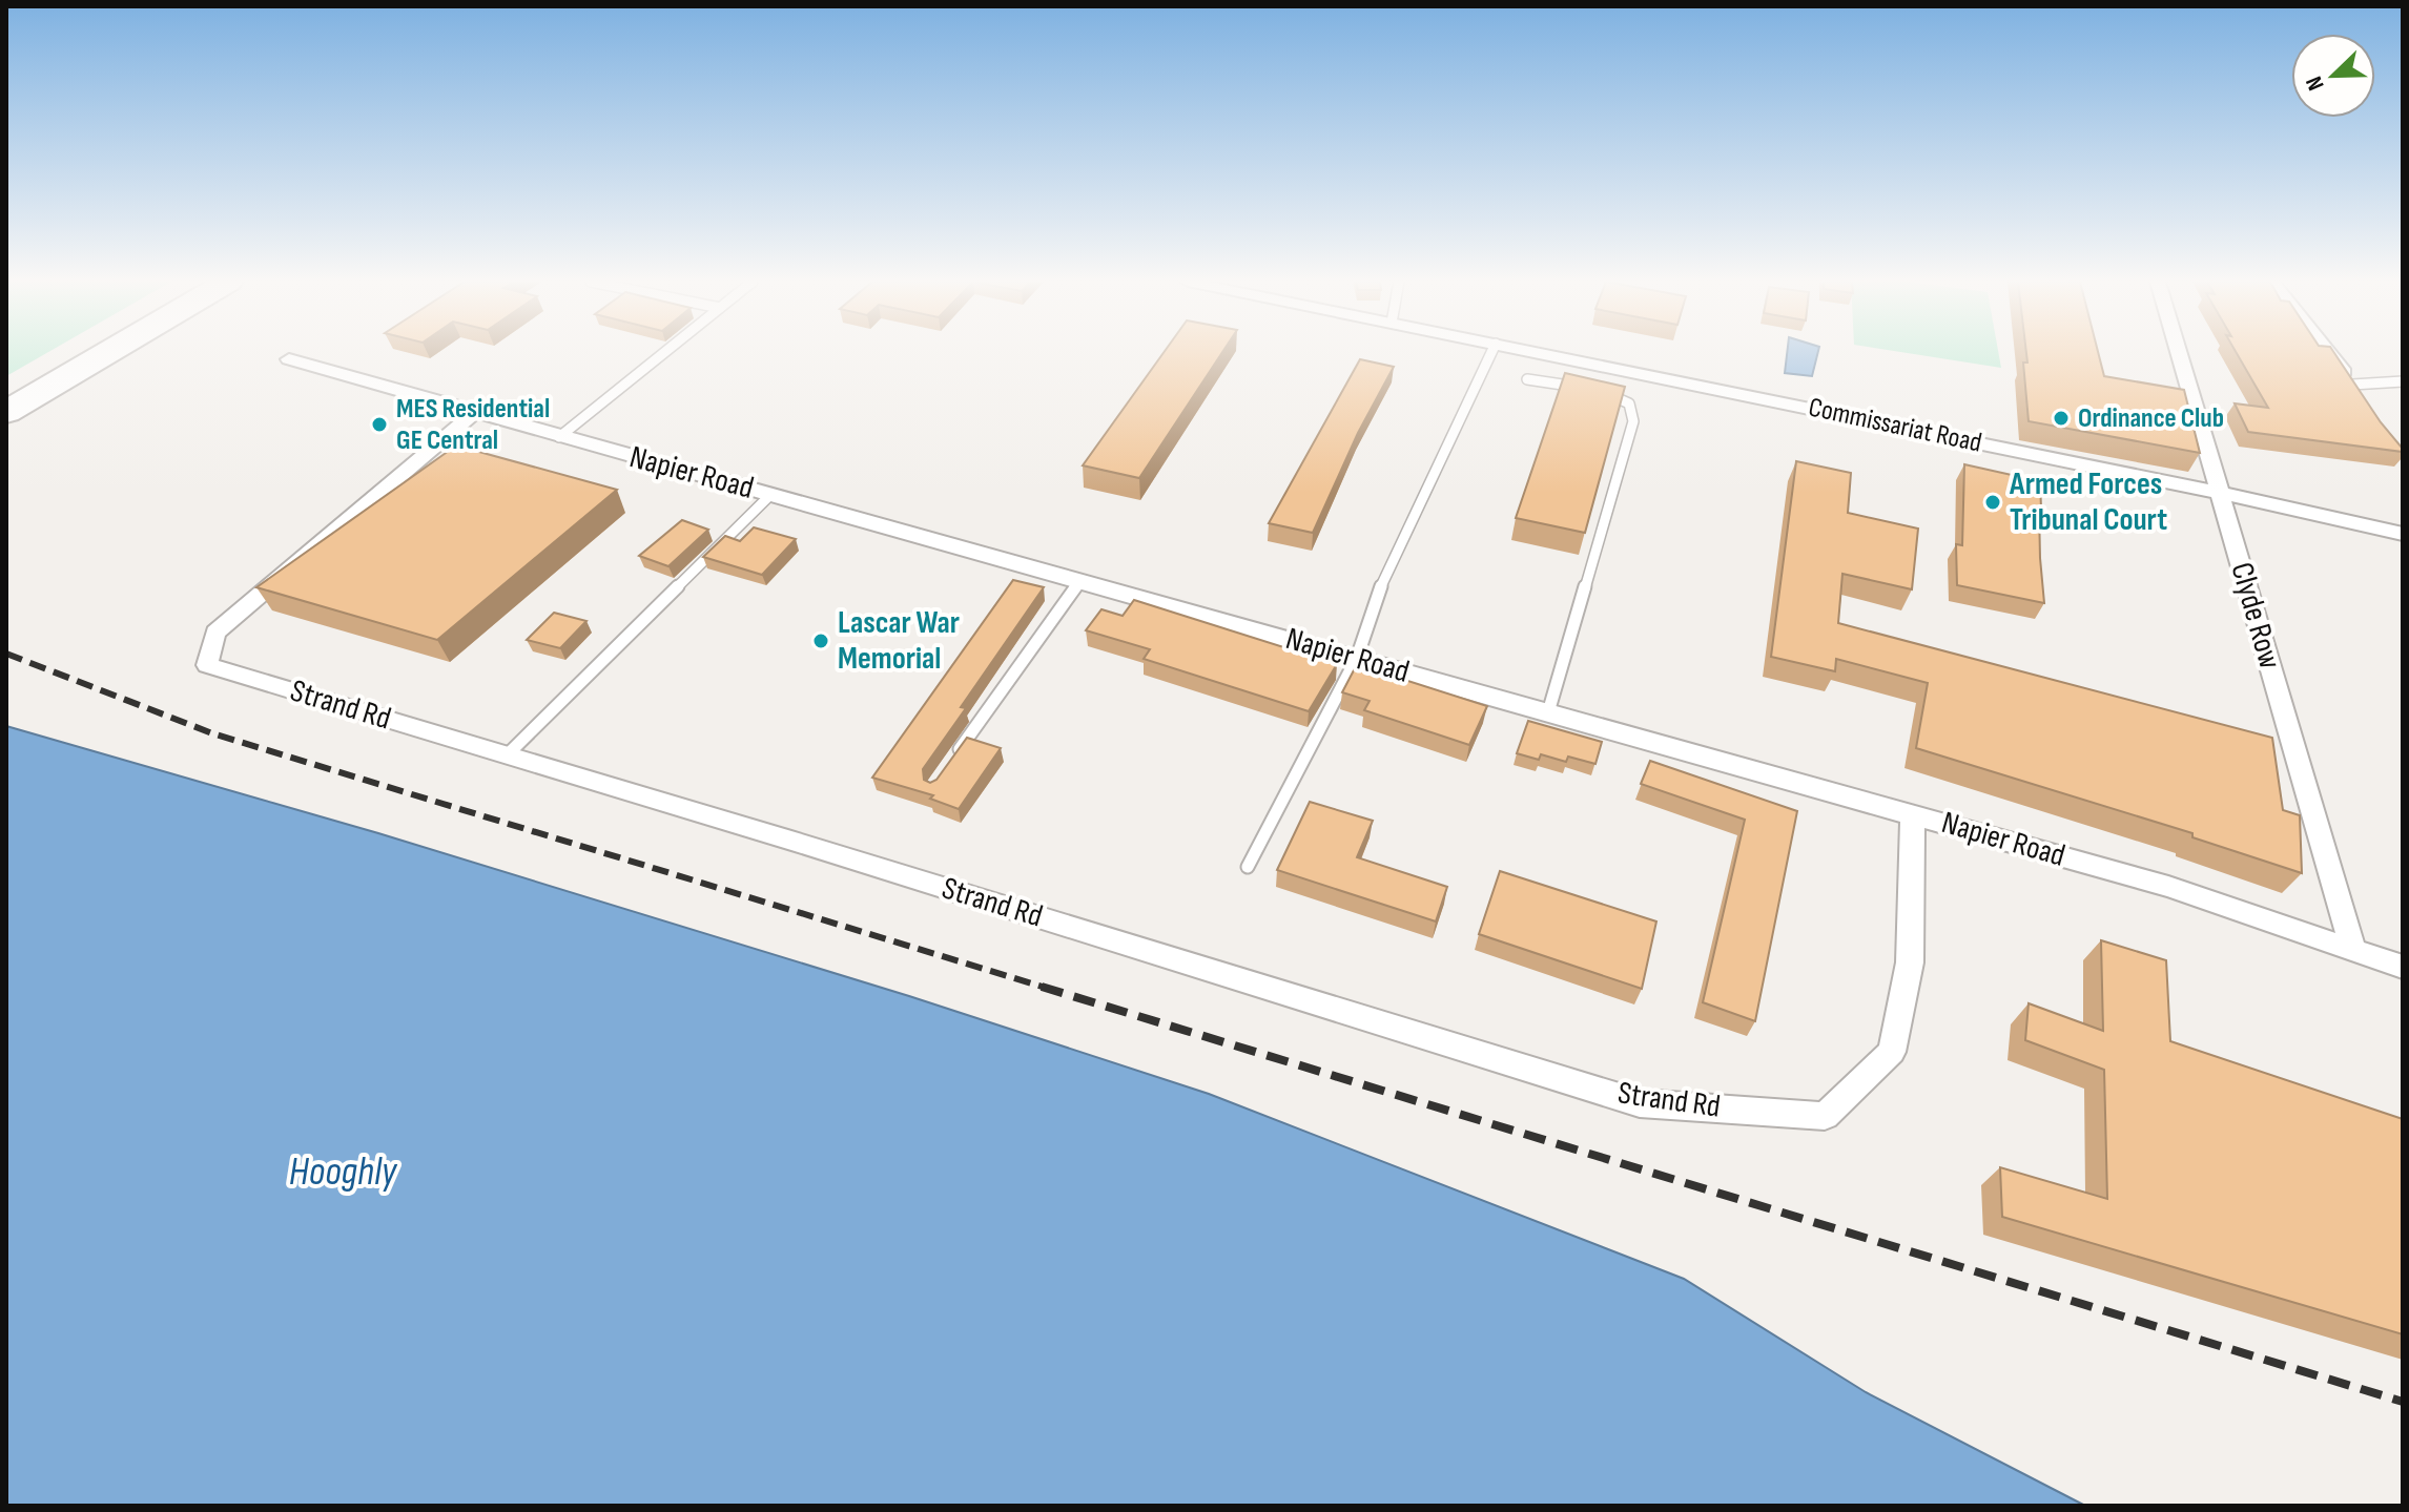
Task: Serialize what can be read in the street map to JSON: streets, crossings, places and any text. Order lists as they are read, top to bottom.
{
  "streets": {
    "street": [
      "Commissariat Road",
      "Napier Road",
      "Clyde Row",
      "Strand Rd"
    ]
  },
  "crossings": [
    ["Commissariat Road", "Clyde Row"],
    ["Napier Road", "Clyde Row"],
    ["Napier Road", "Strand Rd"]
  ],
  "water": ["Hooghly"],
  "places": [
    "Ordinance Club",
    "MES Residential GE Central",
    "Armed Forces Tribunal Court",
    "Lascar War Memorial"
  ],
  "north": "bottom left"
}
